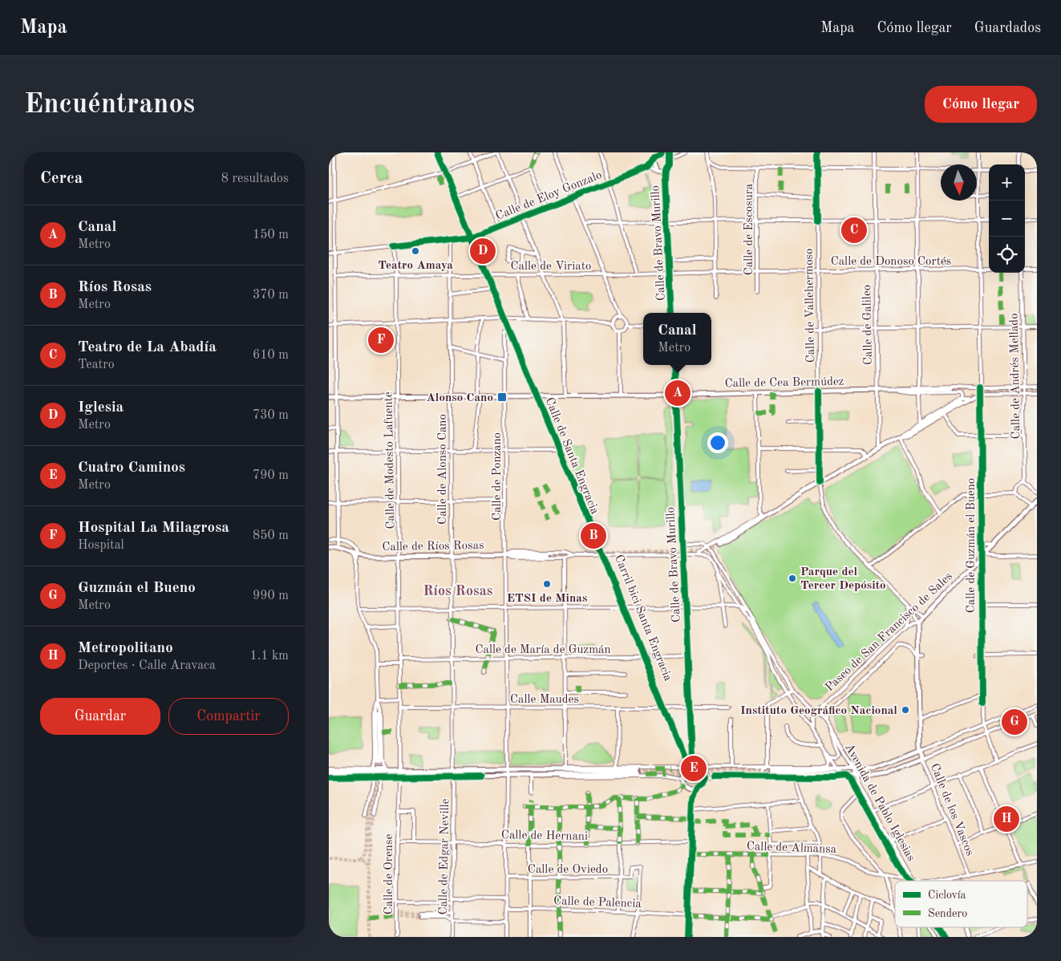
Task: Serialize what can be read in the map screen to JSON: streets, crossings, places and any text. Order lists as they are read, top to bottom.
{
  "streets": {
    "main road": [
      "Calle de Bravo Murillo",
      "Calle de Cea Bermúdez",
      "Calle de Santa Engracia",
      "Calle de Ríos Rosas",
      "Paseo de San Francisco de Sales",
      "Calle de los Vascos"
    ],
    "street": [
      "Calle de Eloy Gonzalo",
      "Calle de Escosura",
      "Calle de Donoso Cortés",
      "Calle de Viriato",
      "Calle de Vallehermoso",
      "Calle de Galileo",
      "Calle de Andrés Mellado",
      "Calle de Modesto Lafuente",
      "Calle de Alonso Cano",
      "Calle de Ponzano",
      "Calle de Guzmán el Bueno",
      "Calle de María de Guzmán",
      "Calle Maudes",
      "Avenida de Pablo Iglesias",
      "Calle de Hernani",
      "Calle de Almansa",
      "Calle de Edgar Neville",
      "Calle de Oviedo",
      "Calle de Orense",
      "Calle de Palencia"
    ],
    "cycle path": ["Carril bici Santa Engracia"]
  },
  "crossings": [
    ["Calle de Eloy Gonzalo", "Calle de Bravo Murillo"],
    ["Calle de Eloy Gonzalo", "Calle de Santa Engracia"],
    ["Calle de Eloy Gonzalo", "Calle de Modesto Lafuente"],
    ["Calle de Eloy Gonzalo", "Calle de Alonso Cano"],
    ["Calle de Escosura", "Calle de Donoso Cortés"],
    ["Calle de Bravo Murillo", "Calle de Donoso Cortés"],
    ["Calle de Bravo Murillo", "Calle de Viriato"],
    ["Calle de Bravo Murillo", "Calle de Cea Bermúdez"],
    ["Calle de Bravo Murillo", "Calle de Santa Engracia"],
    ["Calle de Bravo Murillo", "Calle de Ríos Rosas"],
    ["Calle de Bravo Murillo", "Calle de María de Guzmán"],
    ["Calle de Bravo Murillo", "Calle Maudes"],
    ["Calle de Donoso Cortés", "Calle de Viriato"],
    ["Calle de Donoso Cortés", "Calle de Vallehermoso"],
    ["Calle de Donoso Cortés", "Calle de Galileo"],
    ["Calle de Donoso Cortés", "Calle de Guzmán el Bueno"],
    ["Calle de Viriato", "Calle de Santa Engracia"],
    ["Calle de Viriato", "Calle de Modesto Lafuente"],
    ["Calle de Viriato", "Calle de Alonso Cano"],
    ["Calle de Vallehermoso", "Calle de Cea Bermúdez"],
    ["Calle de Galileo", "Calle de Cea Bermúdez"],
    ["Calle de Andrés Mellado", "Calle de Cea Bermúdez"],
    ["Calle de Cea Bermúdez", "Calle de Santa Engracia"],
    ["Calle de Cea Bermúdez", "Calle de Modesto Lafuente"],
    ["Calle de Cea Bermúdez", "Calle de Alonso Cano"],
    ["Calle de Cea Bermúdez", "Calle de Ponzano"],
    ["Calle de Cea Bermúdez", "Calle de Guzmán el Bueno"],
    ["Calle de Santa Engracia", "Calle de Ponzano"],
    ["Calle de Santa Engracia", "Calle de Ríos Rosas"],
    ["Calle de Santa Engracia", "Calle de María de Guzmán"],
    ["Calle de Santa Engracia", "Calle Maudes"],
    ["Calle de Modesto Lafuente", "Calle de Ríos Rosas"],
    ["Calle de Modesto Lafuente", "Calle de María de Guzmán"],
    ["Calle de Modesto Lafuente", "Calle Maudes"],
    ["Calle de Modesto Lafuente", "Calle de Orense"],
    ["Calle de Alonso Cano", "Calle de Ríos Rosas"],
    ["Calle de Alonso Cano", "Calle de María de Guzmán"],
    ["Calle de Alonso Cano", "Calle Maudes"],
    ["Calle de Alonso Cano", "Calle de Edgar Neville"],
    ["Calle de Ponzano", "Calle de Ríos Rosas"],
    ["Calle de Ponzano", "Calle de María de Guzmán"],
    ["Calle de Ponzano", "Calle Maudes"],
    ["Calle de Ponzano", "Calle de Hernani"],
    ["Calle de Ponzano", "Calle de Oviedo"],
    ["Calle de Ponzano", "Calle de Palencia"],
    ["Calle de Guzmán el Bueno", "Paseo de San Francisco de Sales"],
    ["Paseo de San Francisco de Sales", "Avenida de Pablo Iglesias"],
    ["Paseo de San Francisco de Sales", "Calle de los Vascos"],
    ["Avenida de Pablo Iglesias", "Calle de Almansa"],
    ["Calle de los Vascos", "Calle de Almansa"],
    ["Calle de Hernani", "Calle de Edgar Neville"],
    ["Calle de Hernani", "Calle de Orense"],
    ["Calle de Oviedo", "Calle de Palencia"]
  ],
  "districts": ["Ríos Rosas"],
  "places": {
    "other": [
      "Teatro Amaya",
      "Parque del Tercer Depósito",
      "ETSI de Minas",
      "Instituto Geográfico Nacional"
    ],
    "transit": ["Alonso Cano"]
  },
  "legend": ["Ciclovía", "Sendero"],
  "north": "bottom",
  "page": {
    "header": "Mapa",
    "nav": ["Mapa", "Cómo llegar", "Guardados"],
    "buttons": [
      "Cómo llegar",
      ["Guardar", "Compartir"]
    ],
    "title": "Encuéntranos",
    "heading": ["Cerca", "8 resultados"],
    "map_buttons": ["+", "−"],
    "list": [
      {
        "mark": "A",
        "name": "Canal",
        "note": "Metro",
        "value": "150 m"
      },
      {
        "mark": "B",
        "name": "Ríos Rosas",
        "note": "Metro",
        "value": "370 m"
      },
      {
        "mark": "C",
        "name": "Teatro de La Abadía",
        "note": "Teatro",
        "value": "610 m"
      },
      {
        "mark": "D",
        "name": "Iglesia",
        "note": "Metro",
        "value": "730 m"
      },
      {
        "mark": "E",
        "name": "Cuatro Caminos",
        "note": "Metro",
        "value": "790 m"
      },
      {
        "mark": "F",
        "name": "Hospital La Milagrosa",
        "note": "Hospital",
        "value": "850 m"
      },
      {
        "mark": "G",
        "name": "Guzmán el Bueno",
        "note": "Metro",
        "value": "990 m"
      },
      {
        "mark": "H",
        "name": "Metropolitano",
        "note": "Deportes · Calle Aravaca",
        "value": "1.1 km"
      }
    ],
    "pins": [
      "C",
      "D",
      "F",
      "A",
      "B",
      "G",
      "E",
      "H"
    ],
    "popup": ["Canal", "Metro"]
  }
}
